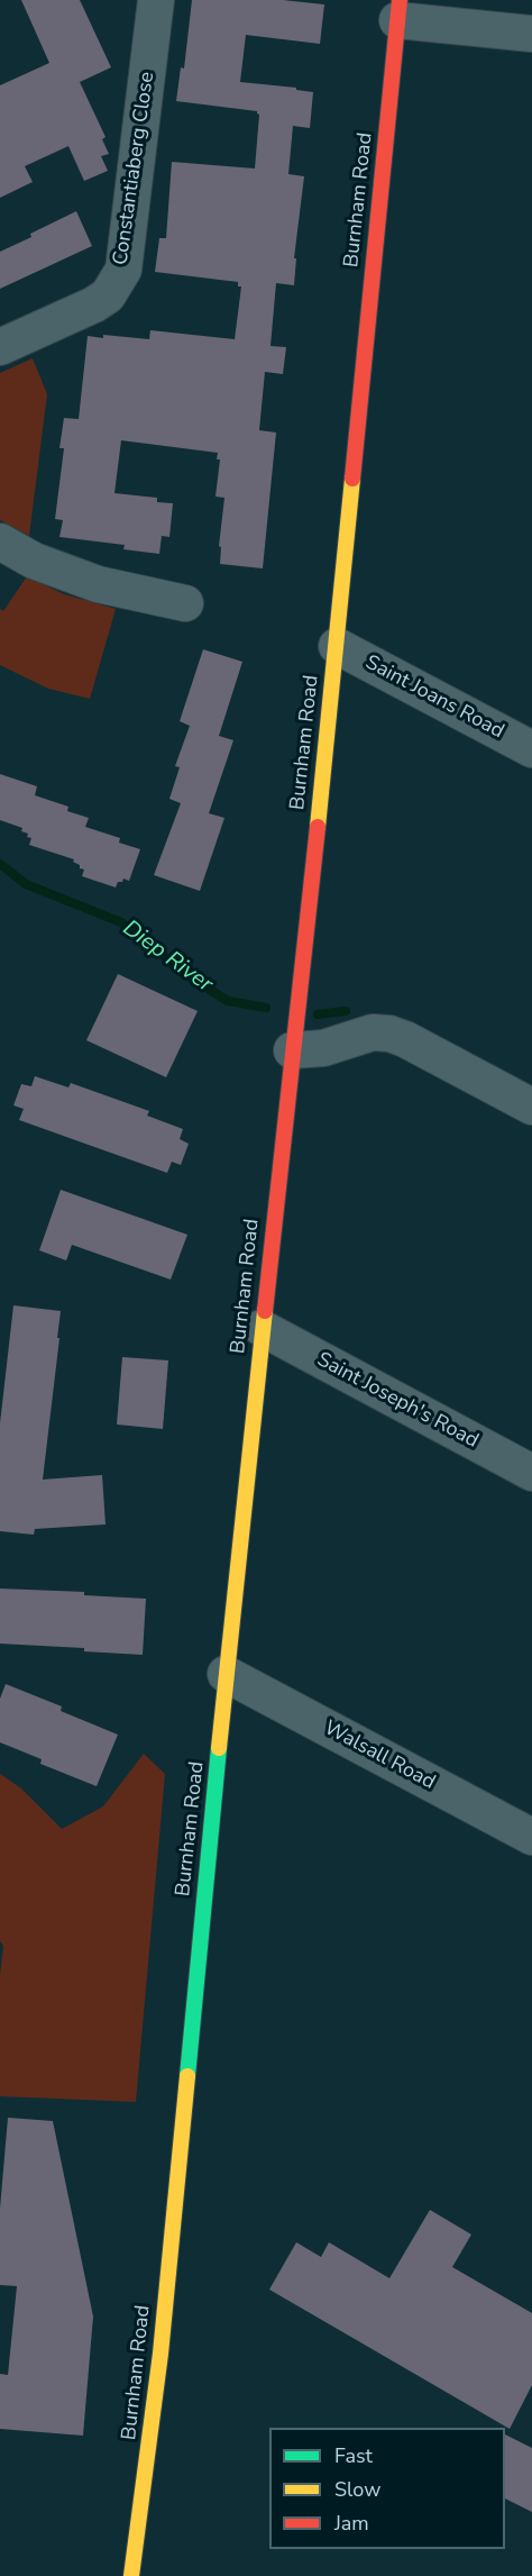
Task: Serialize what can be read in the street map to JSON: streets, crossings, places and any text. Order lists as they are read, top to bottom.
{
  "streets": {
    "street": [
      "Constantiaberg Close",
      "Burnham Road",
      "Saint Joans Road",
      "Saint Joseph's Road",
      "Walsall Road"
    ]
  },
  "crossings": [
    ["Burnham Road", "Saint Joans Road"],
    ["Burnham Road", "Saint Joseph's Road"],
    ["Burnham Road", "Walsall Road"]
  ],
  "water": ["Diep River"],
  "legend": ["Fast", "Slow", "Jam"]
}
